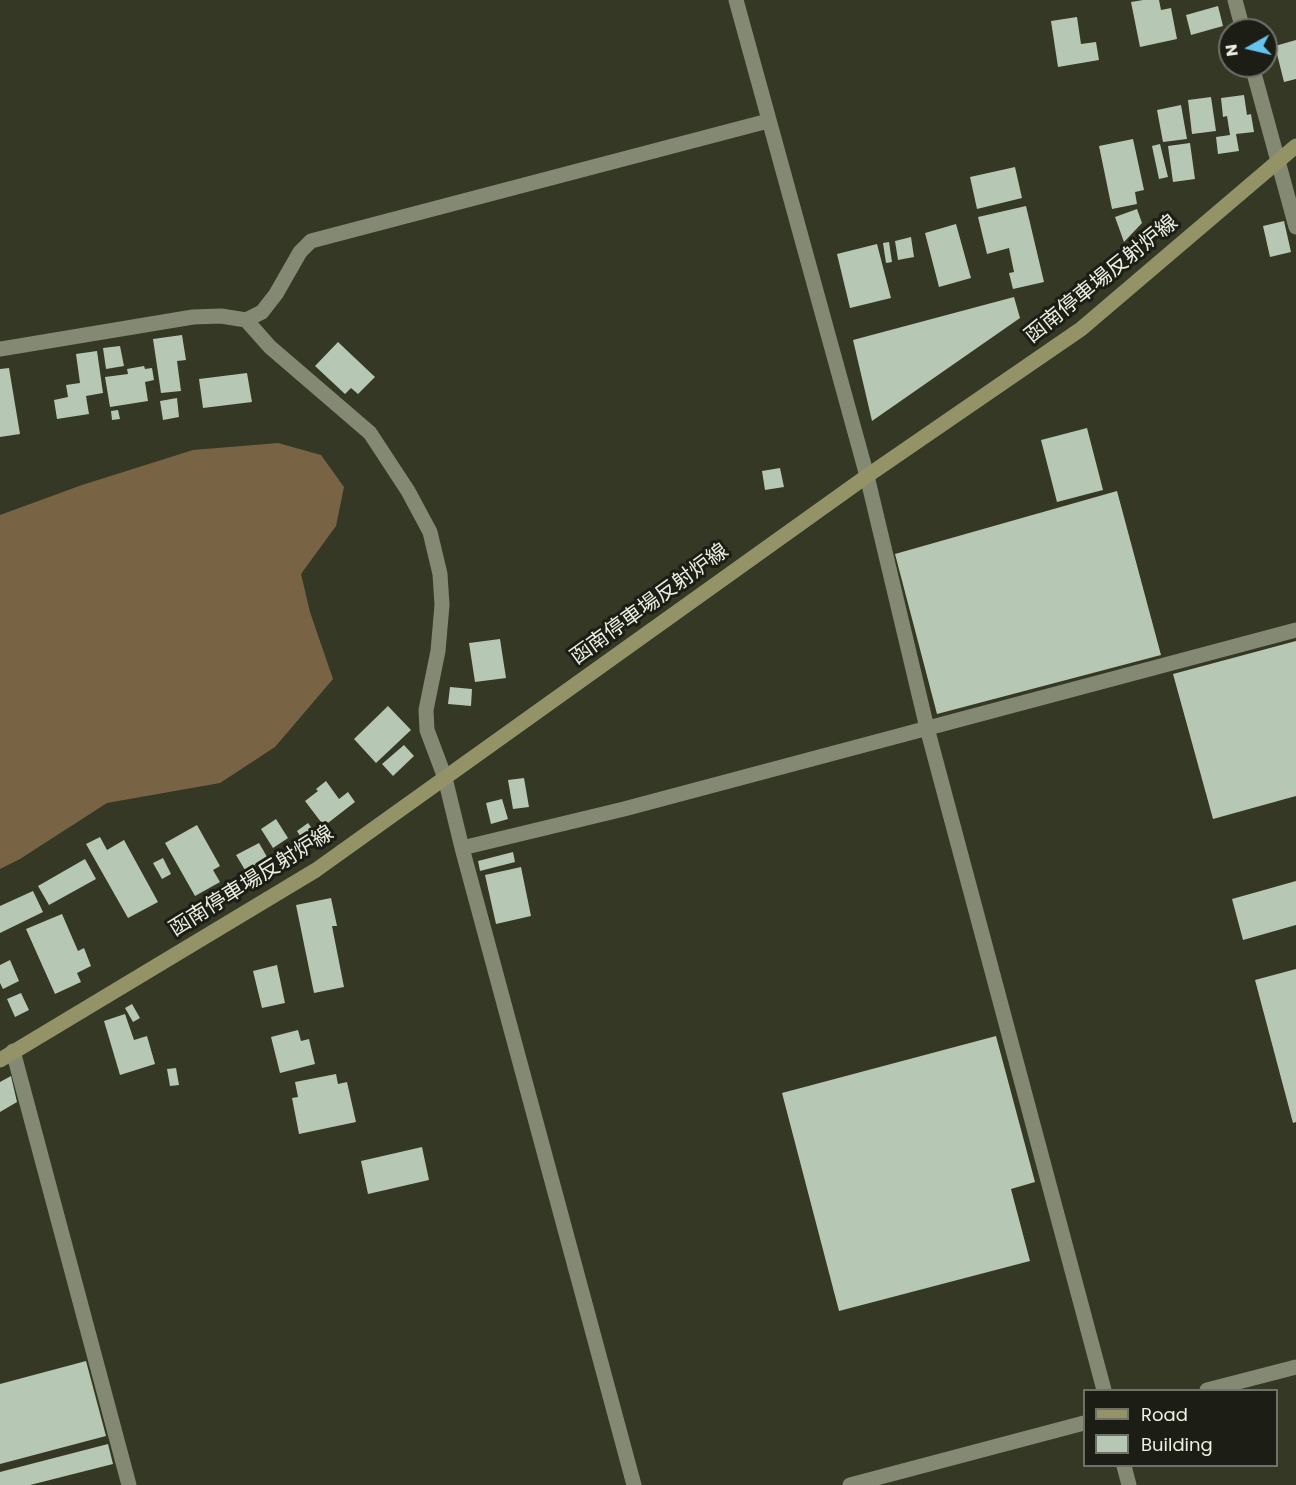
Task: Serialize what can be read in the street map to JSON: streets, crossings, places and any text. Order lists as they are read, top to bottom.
{
  "streets": {
    "main road": ["函南停車場反射炉線"]
  },
  "legend": ["Road", "Building"],
  "north": "left"
}
